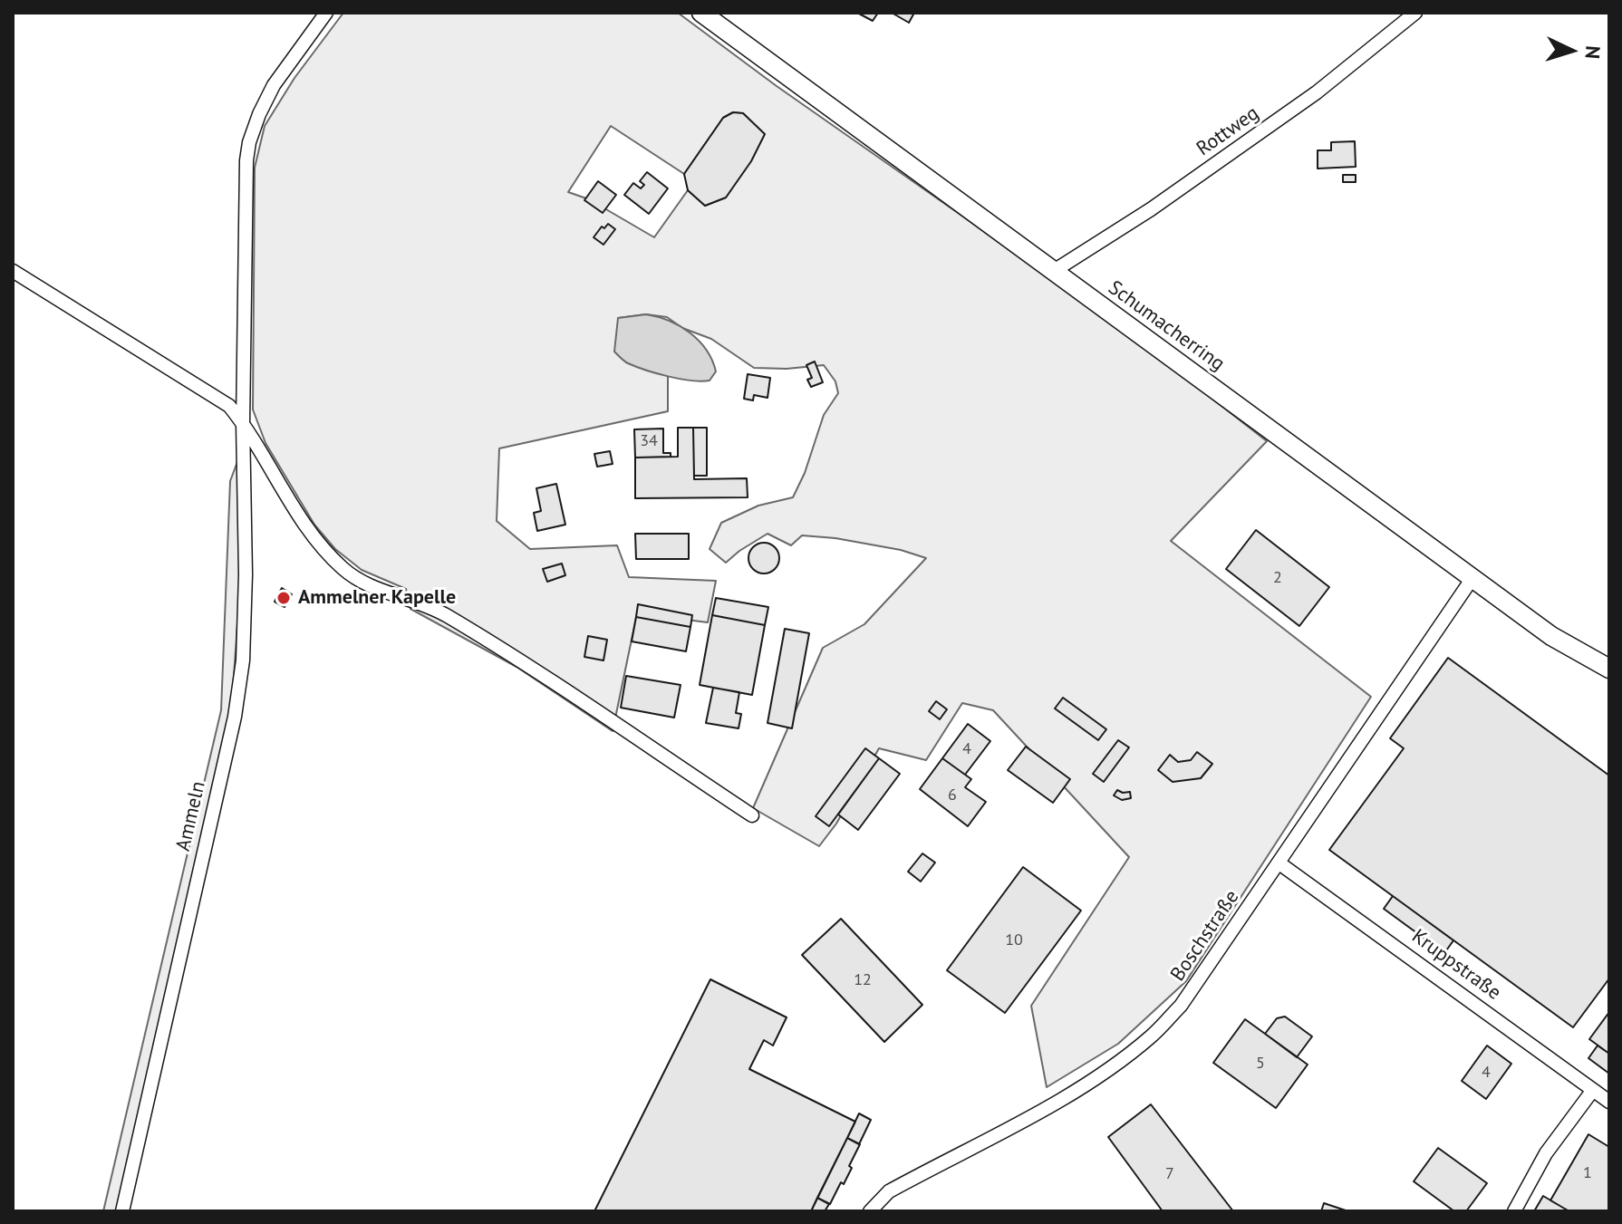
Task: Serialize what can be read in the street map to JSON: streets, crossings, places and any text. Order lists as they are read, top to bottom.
{
  "streets": {
    "main road": ["Schumacherring"],
    "street": [
      "Rottweg",
      "Ammeln",
      "Boschstraße",
      "Kruppstraße"
    ]
  },
  "crossings": [
    ["Rottweg", "Schumacherring"],
    ["Schumacherring", "Boschstraße"],
    ["Boschstraße", "Kruppstraße"]
  ],
  "places": ["Ammelner Kapelle"],
  "house_numbers": [
    "34",
    "2",
    "4",
    "6",
    "10",
    "12",
    "5",
    "4",
    "1",
    "7"
  ],
  "north": "right"
}
